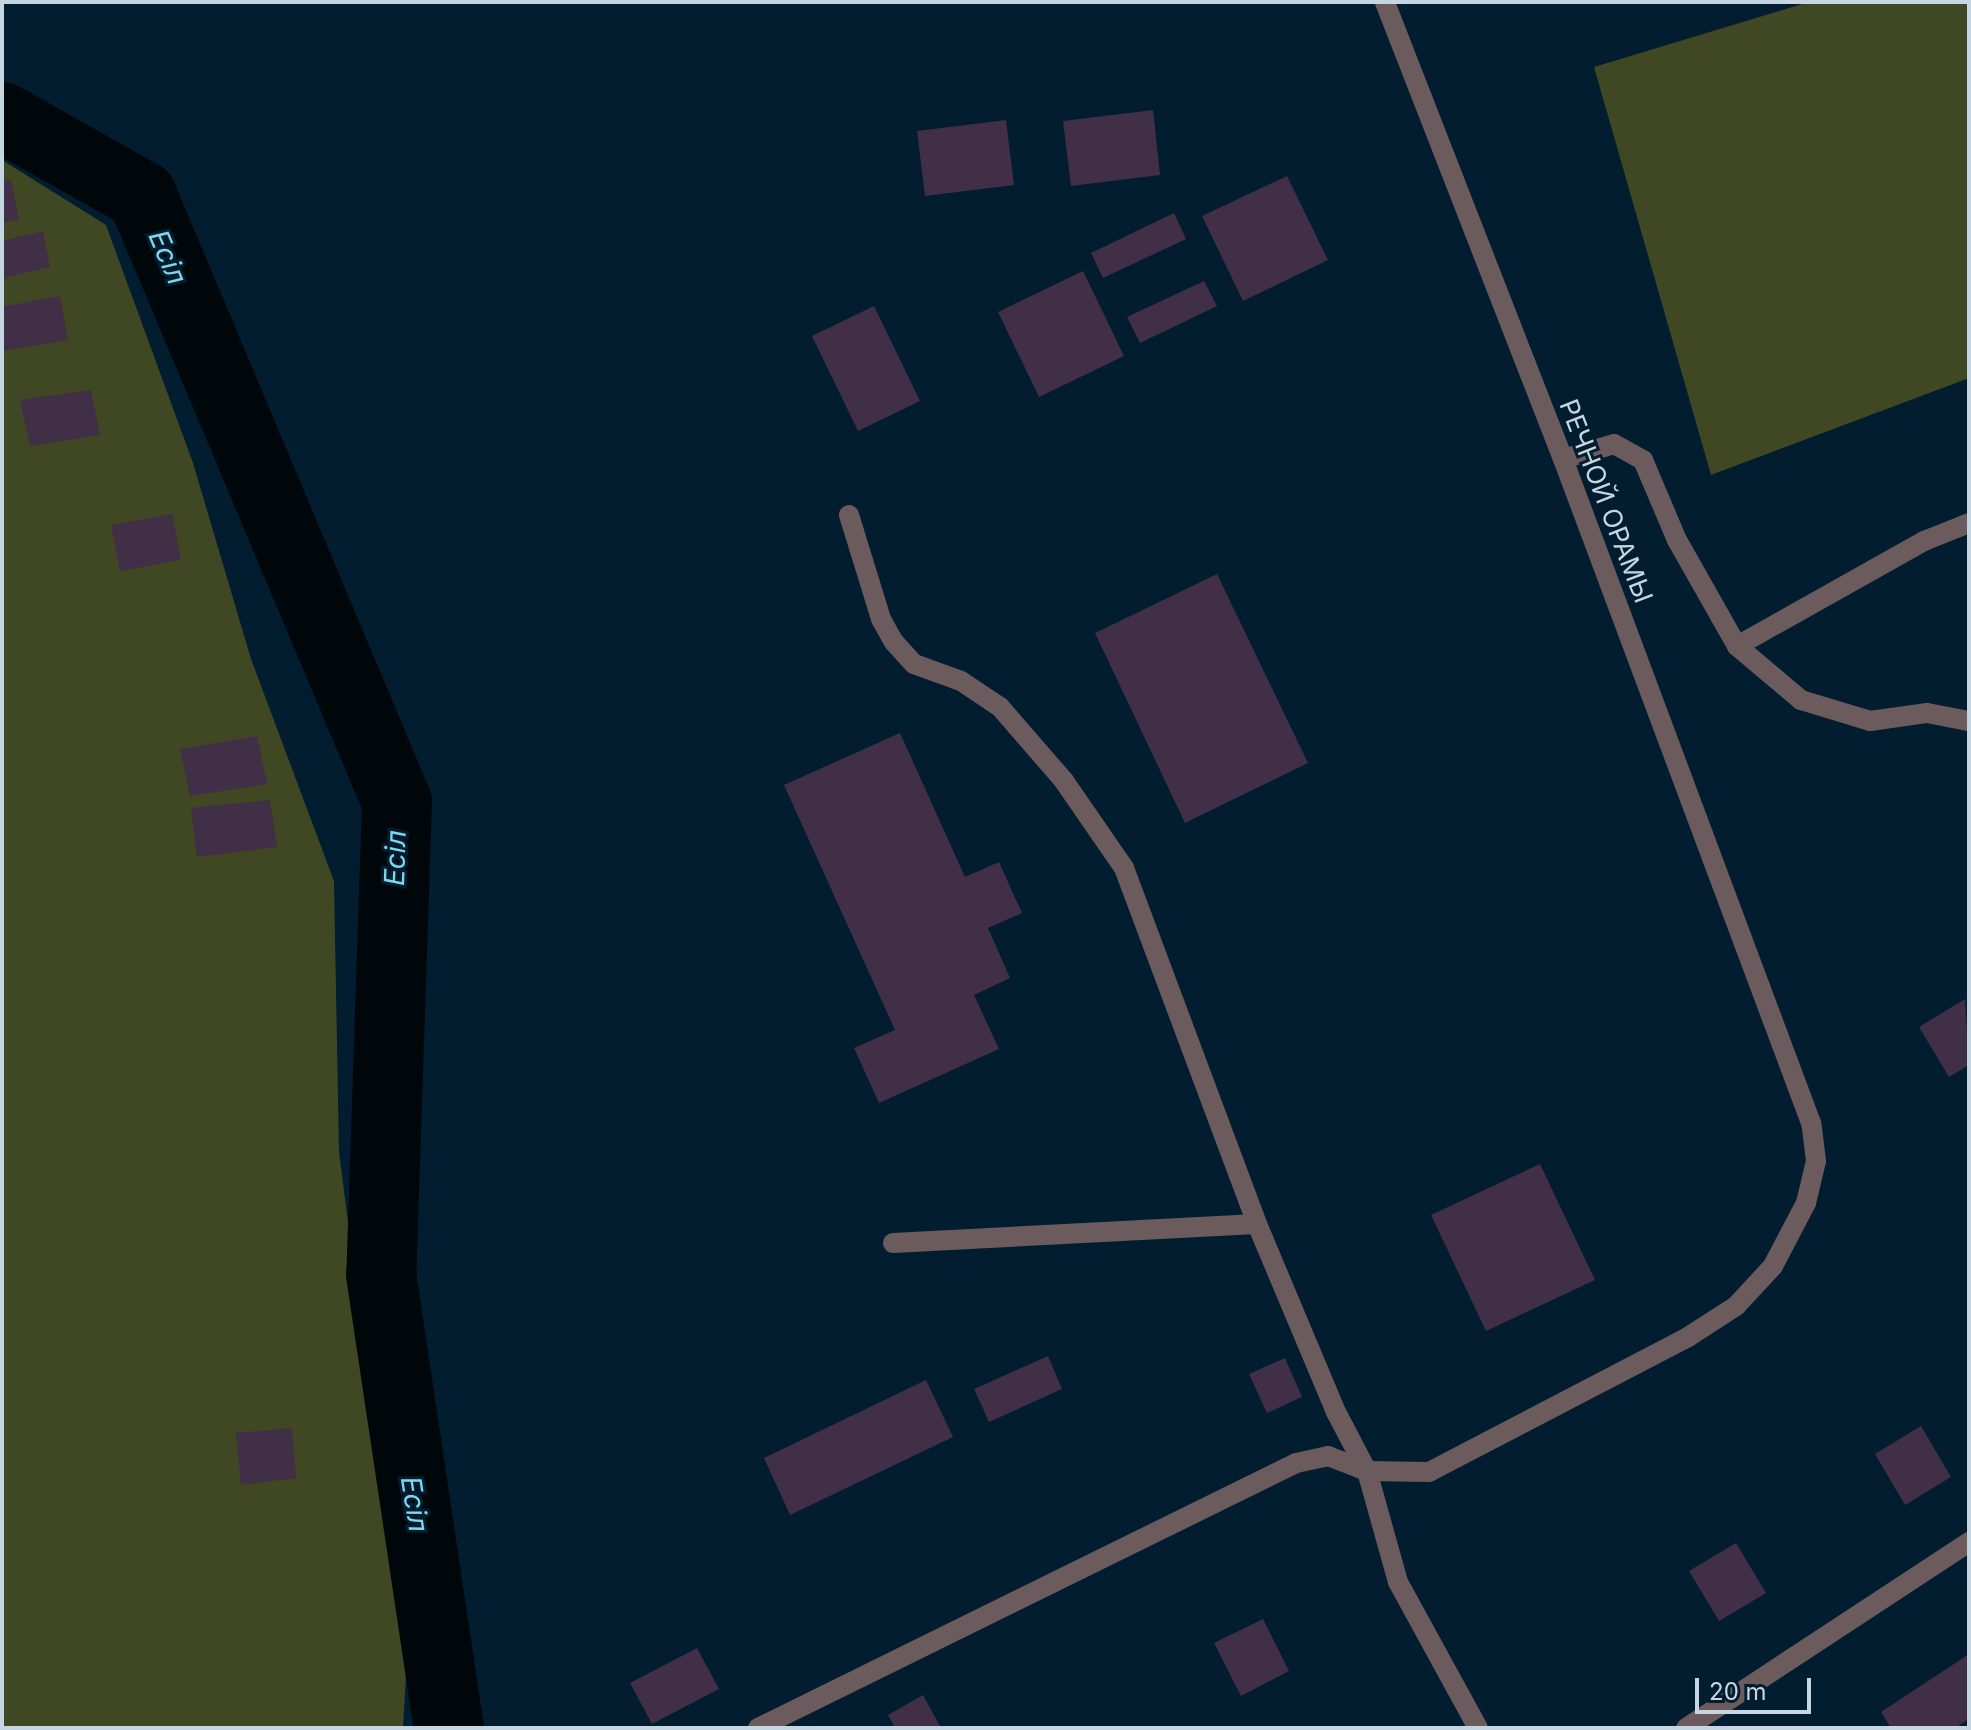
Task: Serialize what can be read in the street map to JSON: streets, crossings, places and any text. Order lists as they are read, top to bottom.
{
  "streets": {
    "street": ["РЕЧНОЙ ОРАМЫ"]
  },
  "water": ["Есіл"],
  "scale_bar": "20 m"
}
